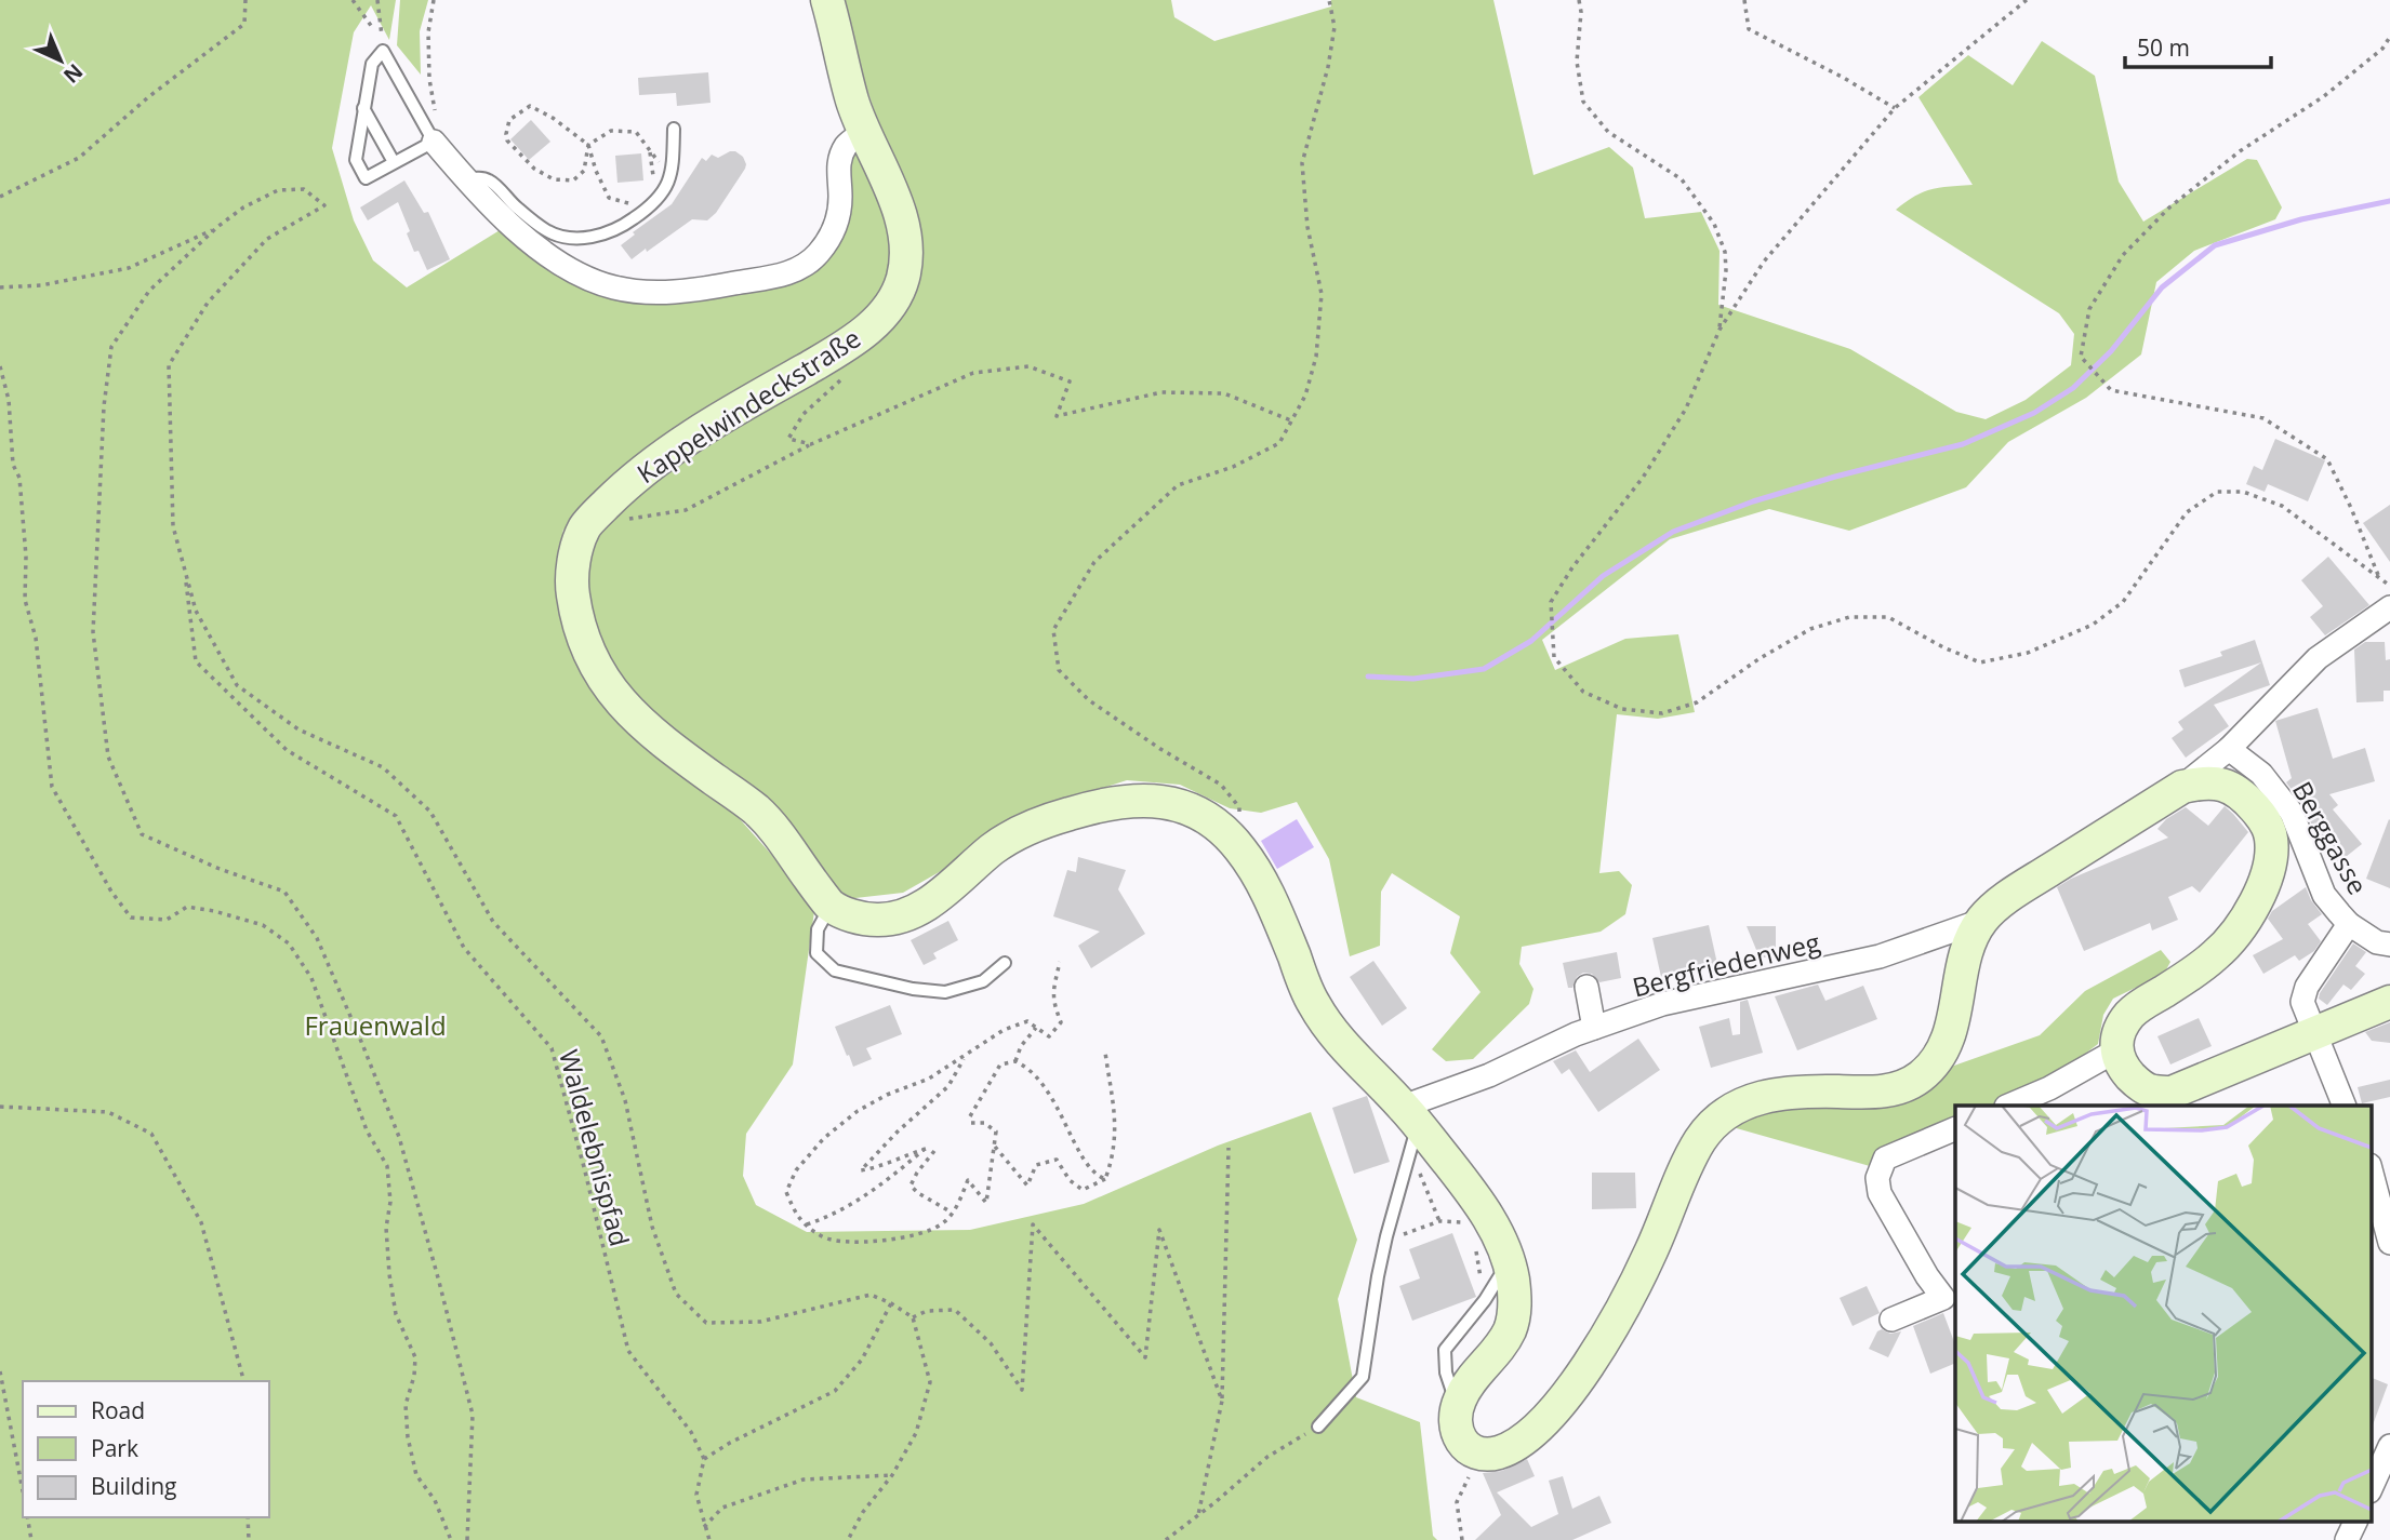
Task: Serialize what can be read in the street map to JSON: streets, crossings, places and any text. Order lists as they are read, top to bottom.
{
  "streets": {
    "street": ["Kappelwindeckstraße", "Berggasse", "Bergfriedenweg"],
    "path": ["Waldelebnispfad"]
  },
  "parks": ["Frauenwald"],
  "legend": ["Road", "Park", "Building"],
  "scale_bar": "50 m",
  "north": "bottom right"
}
